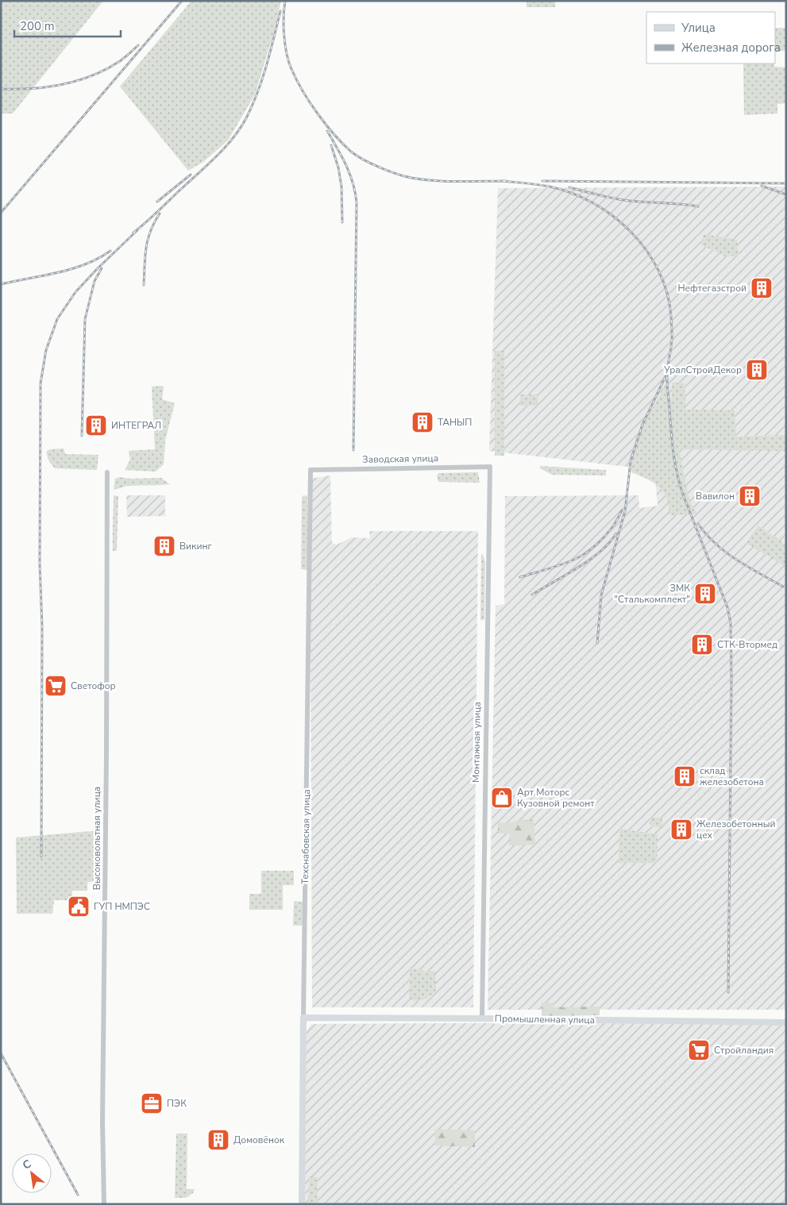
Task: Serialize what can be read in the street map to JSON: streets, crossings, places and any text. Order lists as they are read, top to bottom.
{
  "streets": {
    "main road": ["Техснабовская улица", "Промышленная улица"],
    "street": ["Заводская улица", "Монтажная улица", "Высоковольтная улица"]
  },
  "crossings": [
    ["Заводская улица", "Монтажная улица"],
    ["Заводская улица", "Техснабовская улица"],
    ["Монтажная улица", "Промышленная улица"],
    ["Техснабовская улица", "Промышленная улица"]
  ],
  "places": {
    "building": [
      "Нефтегазстрой",
      "УралСтройДекор",
      "ТАНЫП",
      "ИНТЕГРАЛ",
      "Вавилон",
      "Викинг",
      "ЗМК \"Сталькомплект\"",
      "СТК-Втормед",
      "склад железобетона",
      "Железобетонный цех",
      "Домовёнок"
    ],
    "supermarket": ["Светофор", "Стройландия"],
    "shop": ["Арт Моторс Кузовной ремонт"],
    "public building": ["ГУП НМПЭС"],
    "office": ["ПЭК"]
  },
  "legend": ["Улица", "Железная дорога"],
  "scale_bar": "200 m",
  "north": "top left"
}
